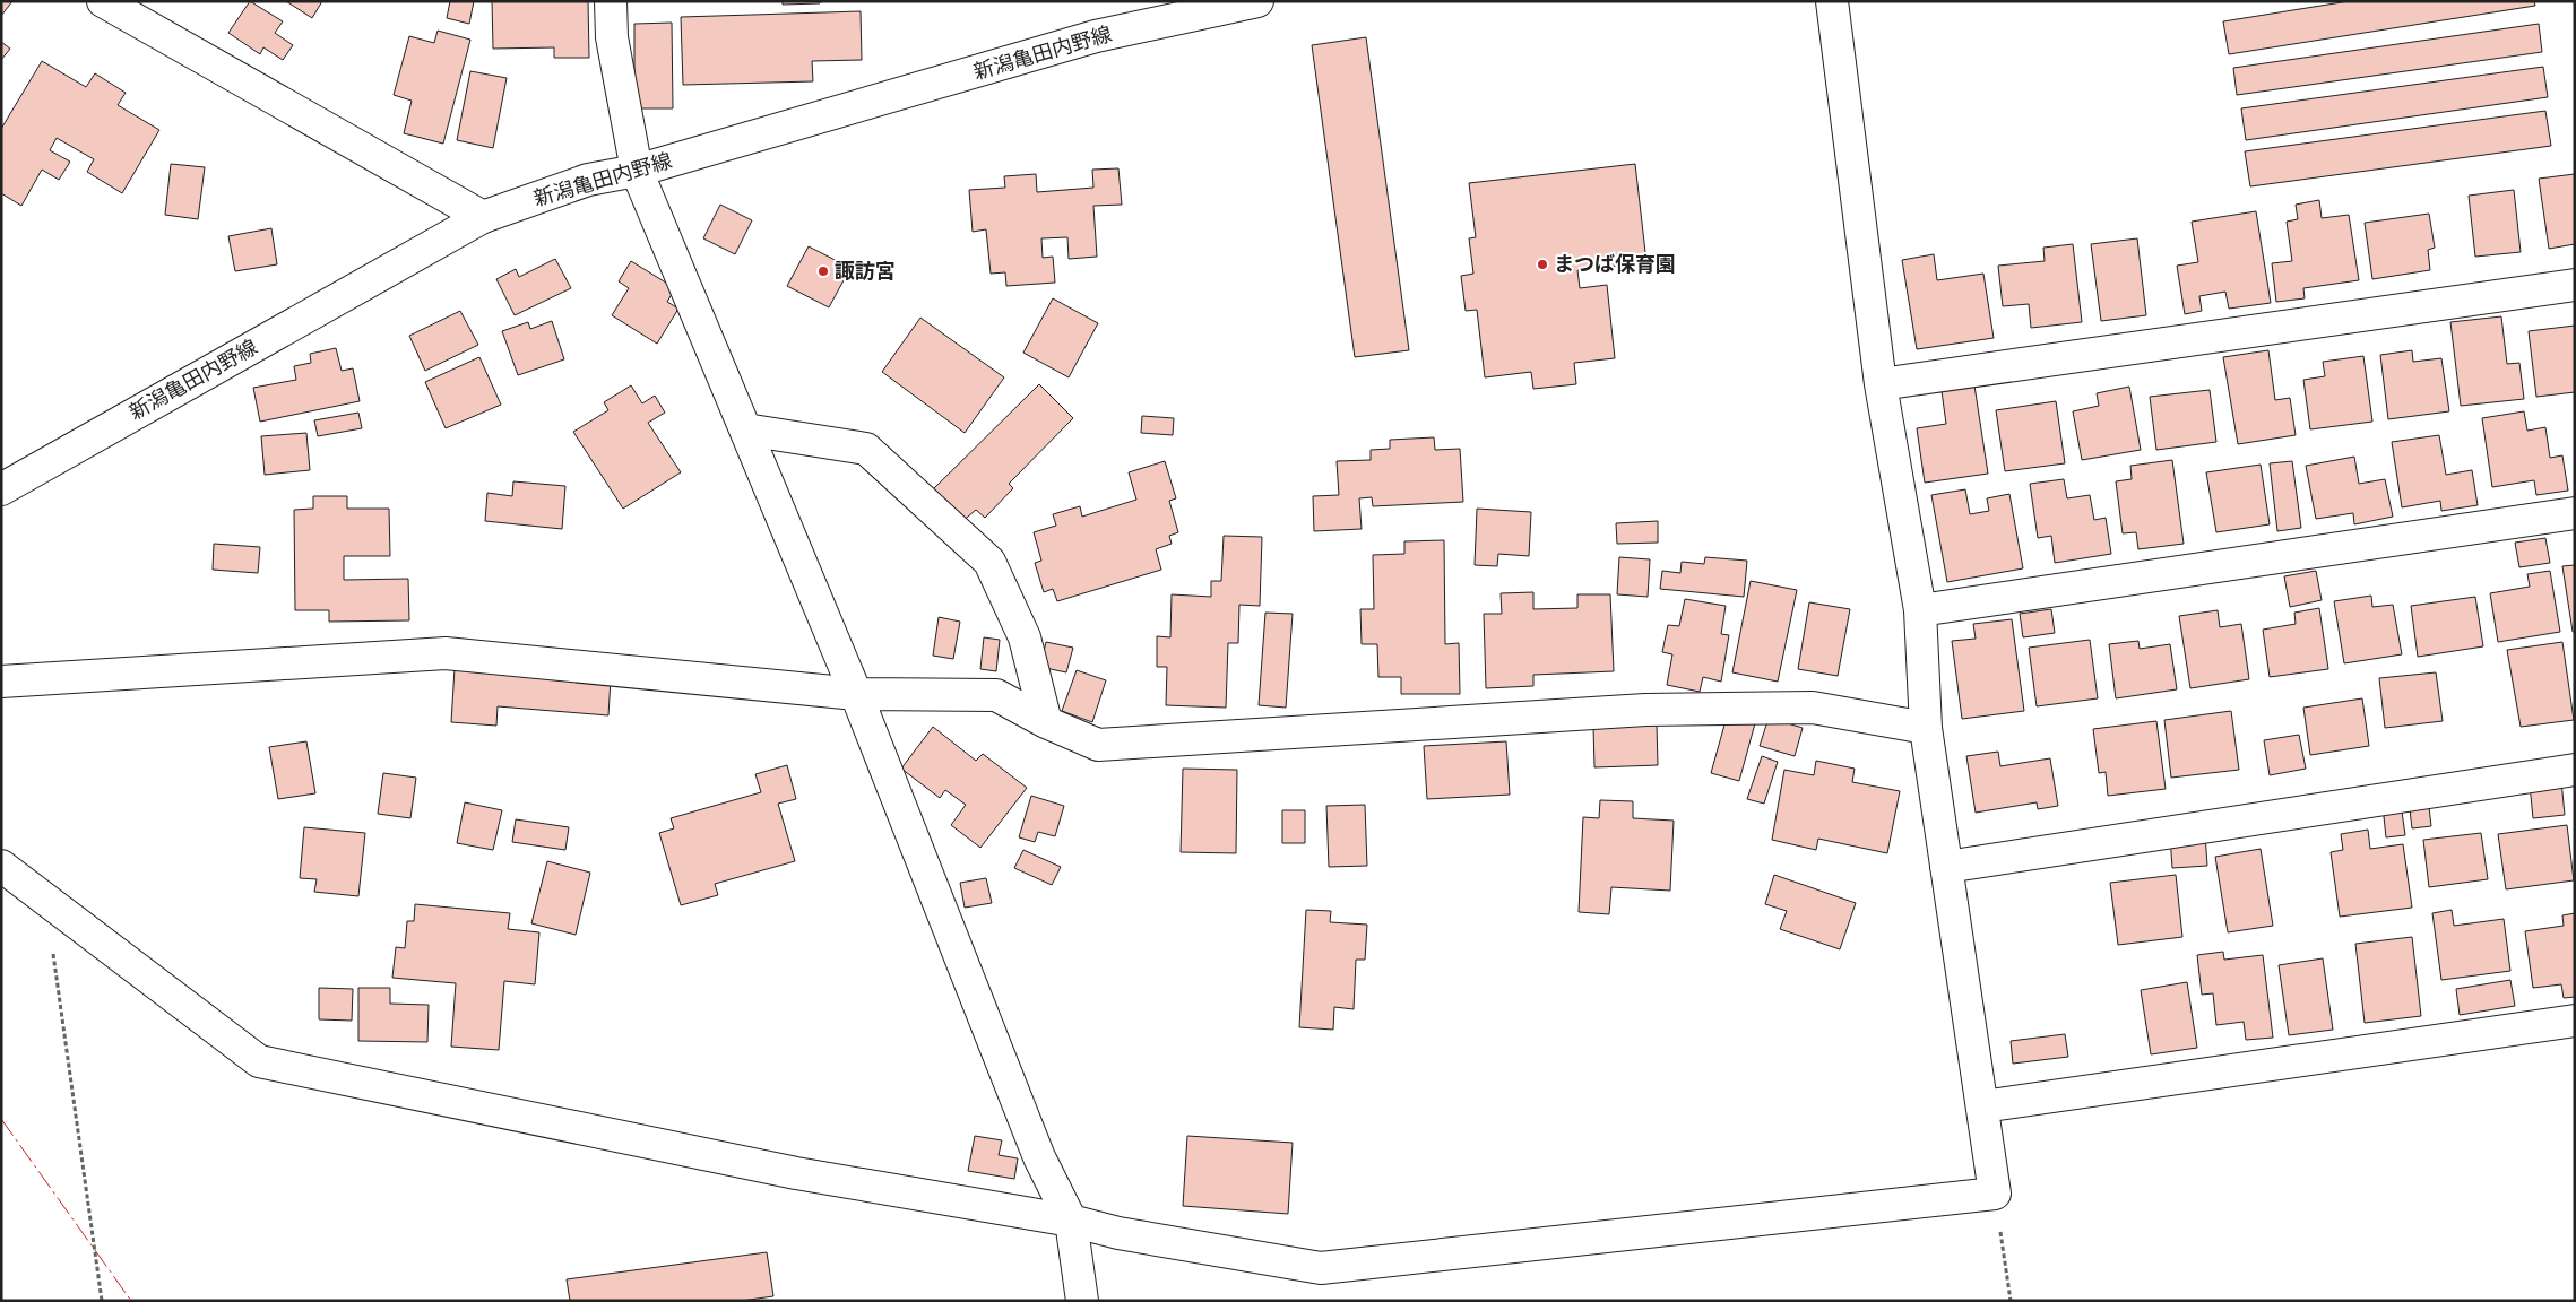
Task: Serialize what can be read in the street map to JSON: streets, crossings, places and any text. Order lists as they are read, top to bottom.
{
  "streets": {
    "street": ["新潟亀田内野線"]
  },
  "places": ["まつば保育園", "諏訪宮"]
}
